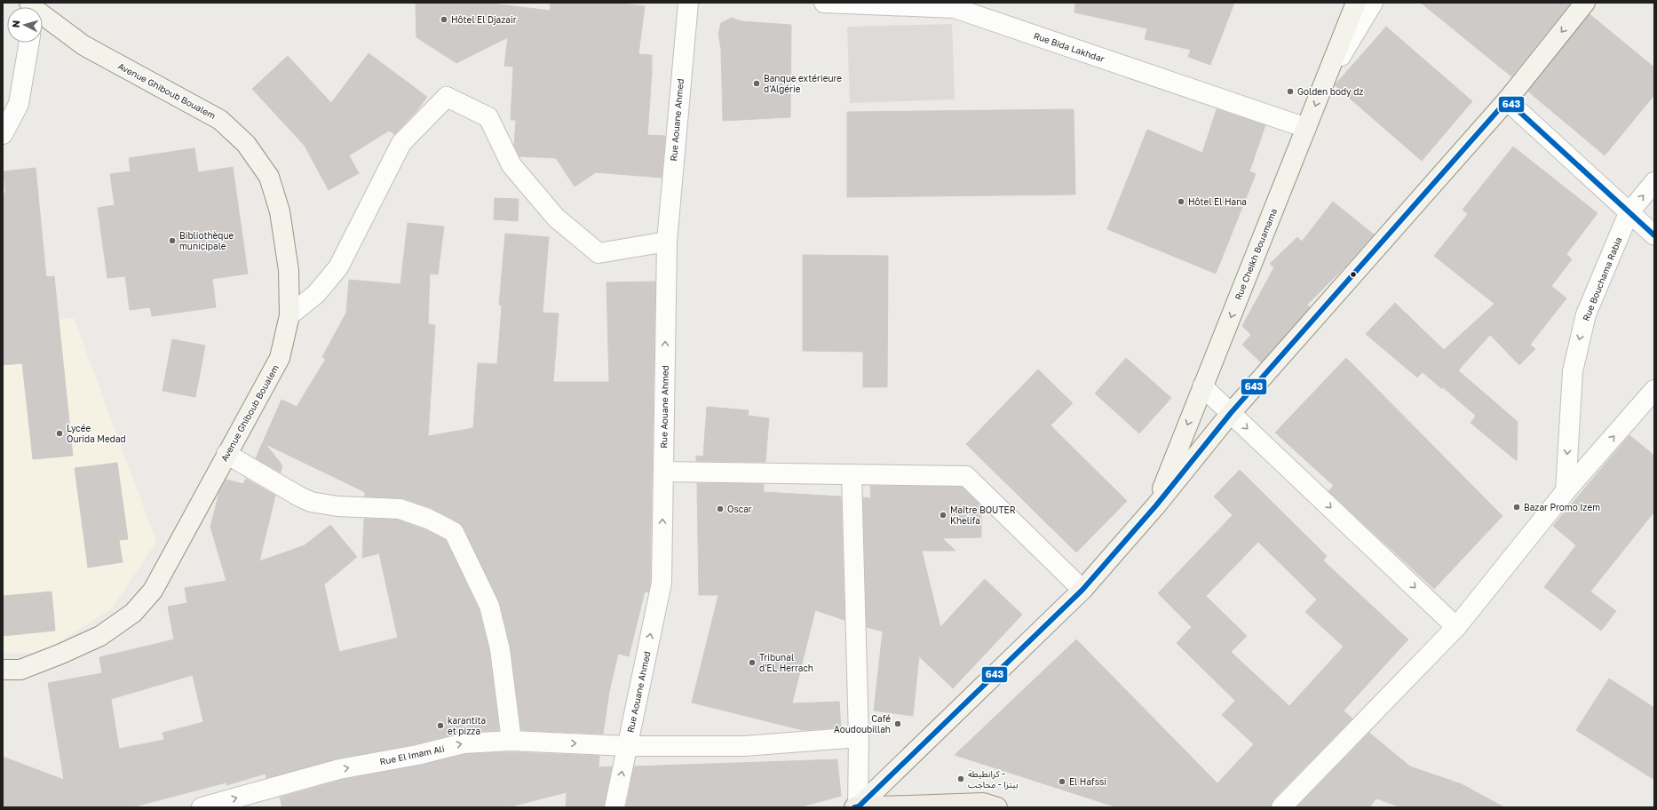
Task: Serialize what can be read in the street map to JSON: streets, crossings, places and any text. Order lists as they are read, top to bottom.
{
  "streets": {
    "main road": ["Avenue Ghiboub Boualem", "Rue Cheikh Bouamama"],
    "street": [
      "Rue Bida Lakhdar",
      "Rue Aouane Ahmed",
      "Rue Bouchama Rabia",
      "Rue El Imam Ali"
    ]
  },
  "crossings": [
    ["Rue Bida Lakhdar", "Rue Cheikh Bouamama"],
    ["Rue Aouane Ahmed", "Rue El Imam Ali"]
  ],
  "one_way": ["Rue Aouane Ahmed", "Rue El Imam Ali"],
  "places": [
    "Hôtel El Djazair",
    "Banque extérieure d'Algérie",
    "Golden body dz",
    "Hôtel El Hana",
    "Bibliothèque municipale",
    "Lycée Ourida Medad",
    "Bazar Promo Izem",
    "Oscar",
    "Maître BOUTER Khelifa",
    "Tribunal d'EL Herrach",
    "Café Aoudoubillah",
    "karantita et pizza",
    "كرانطيطة - بيتزا - محاجب",
    "El Hafssi"
  ],
  "lines": ["transit line 643"],
  "north": "left"
}
